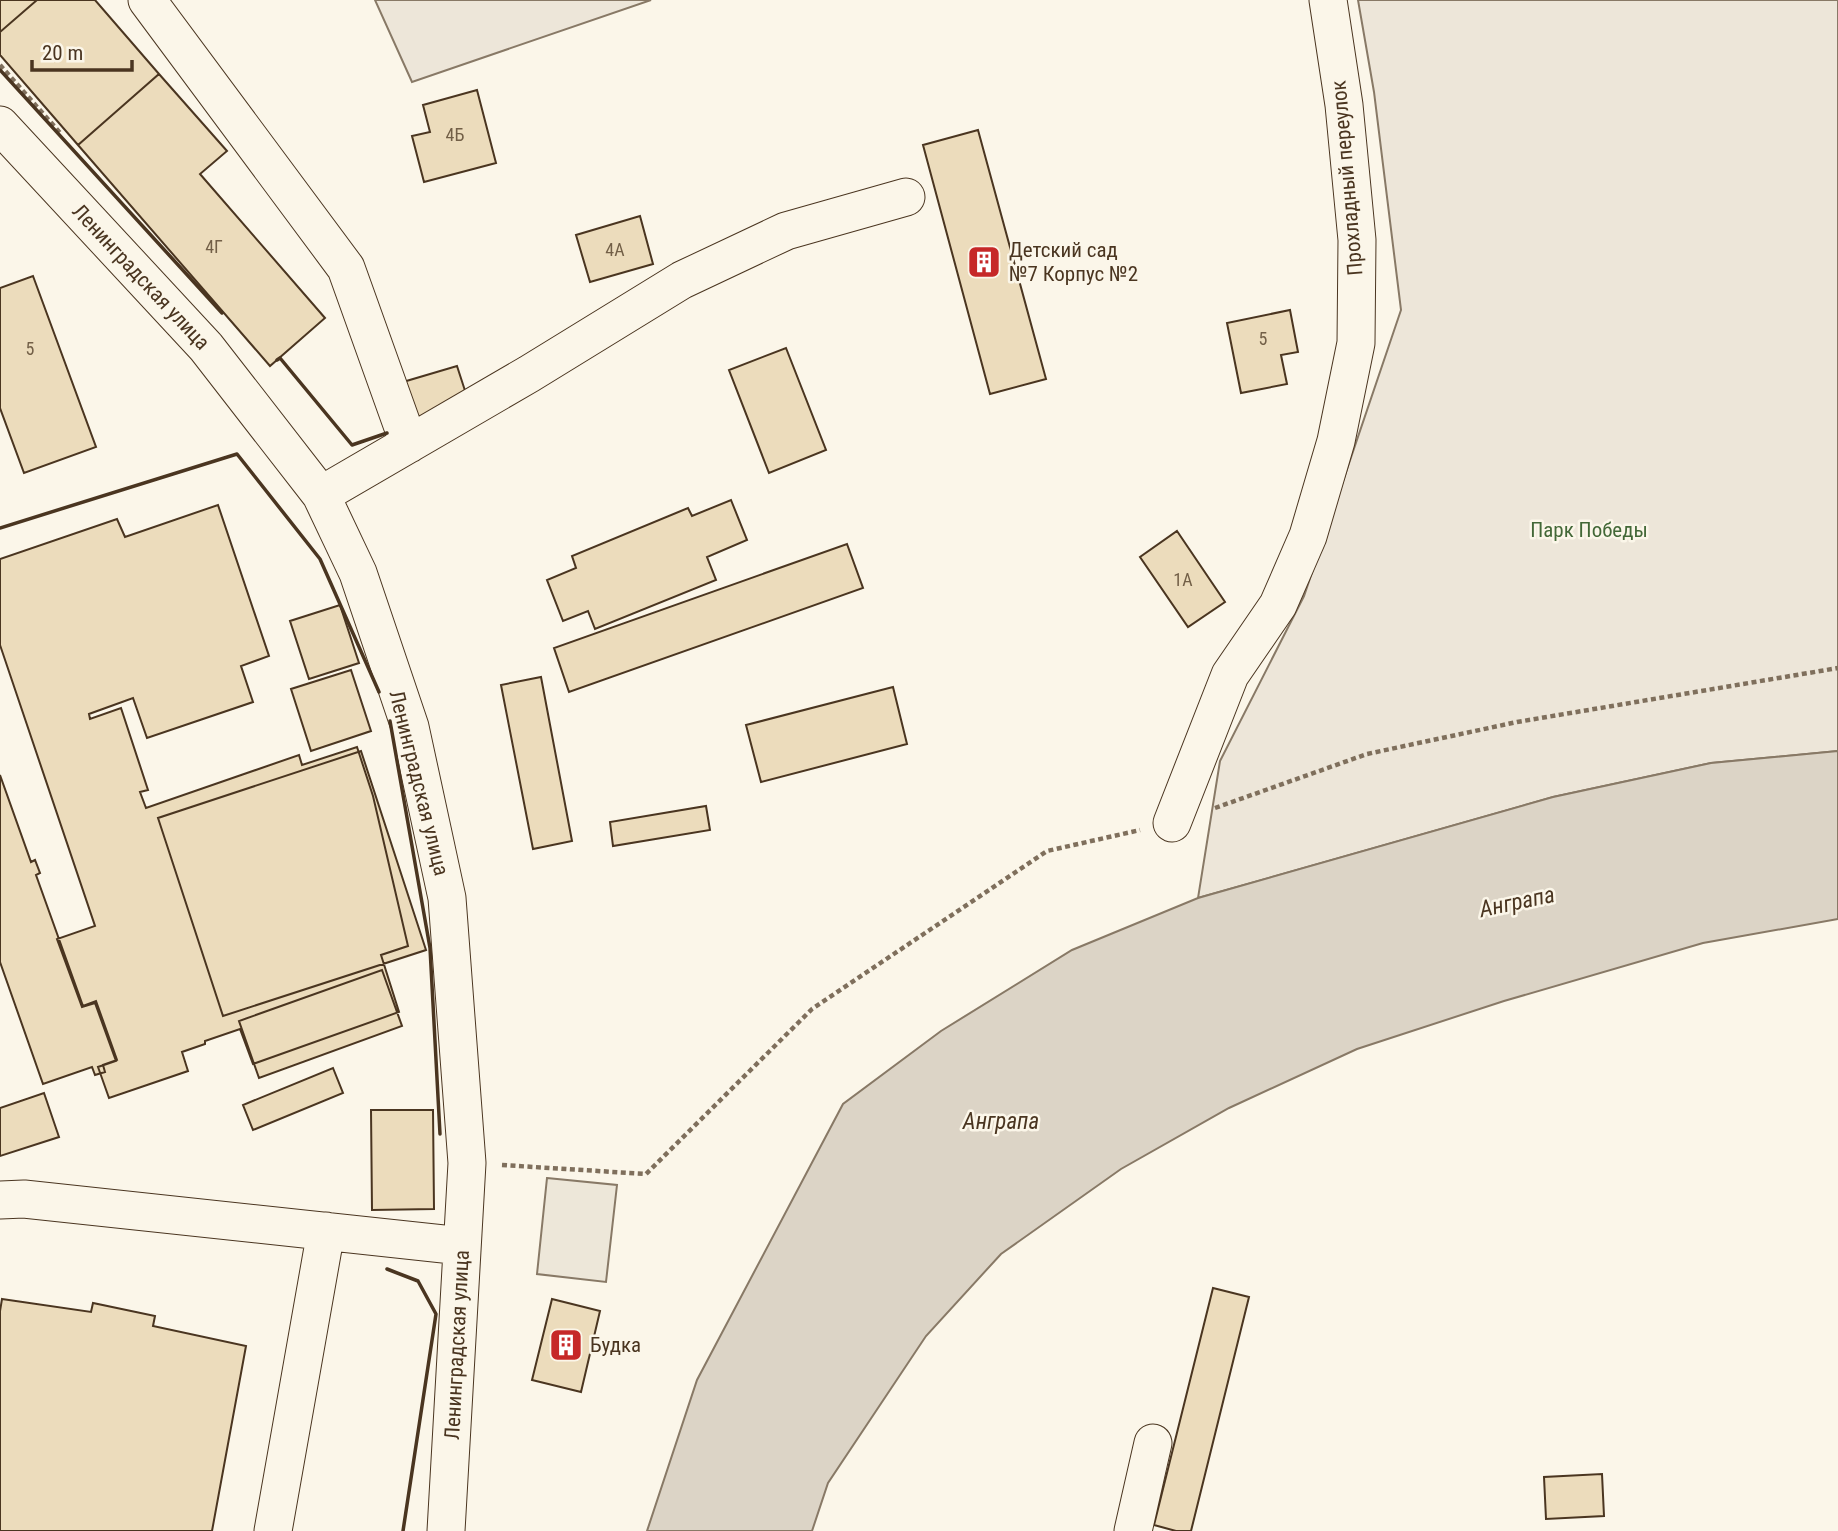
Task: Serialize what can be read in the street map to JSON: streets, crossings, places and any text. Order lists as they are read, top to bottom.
{
  "streets": {
    "street": ["Прохладный переулок", "Ленинградская улица"]
  },
  "water": ["Анграпа"],
  "parks": ["Парк Победы"],
  "places": {
    "building": ["Детский сад №7 Корпус №2", "Будка"]
  },
  "house_numbers": [
    "4Б",
    "4Г",
    "4А",
    "5",
    "5",
    "1А"
  ],
  "scale_bar": "20 m"
}
